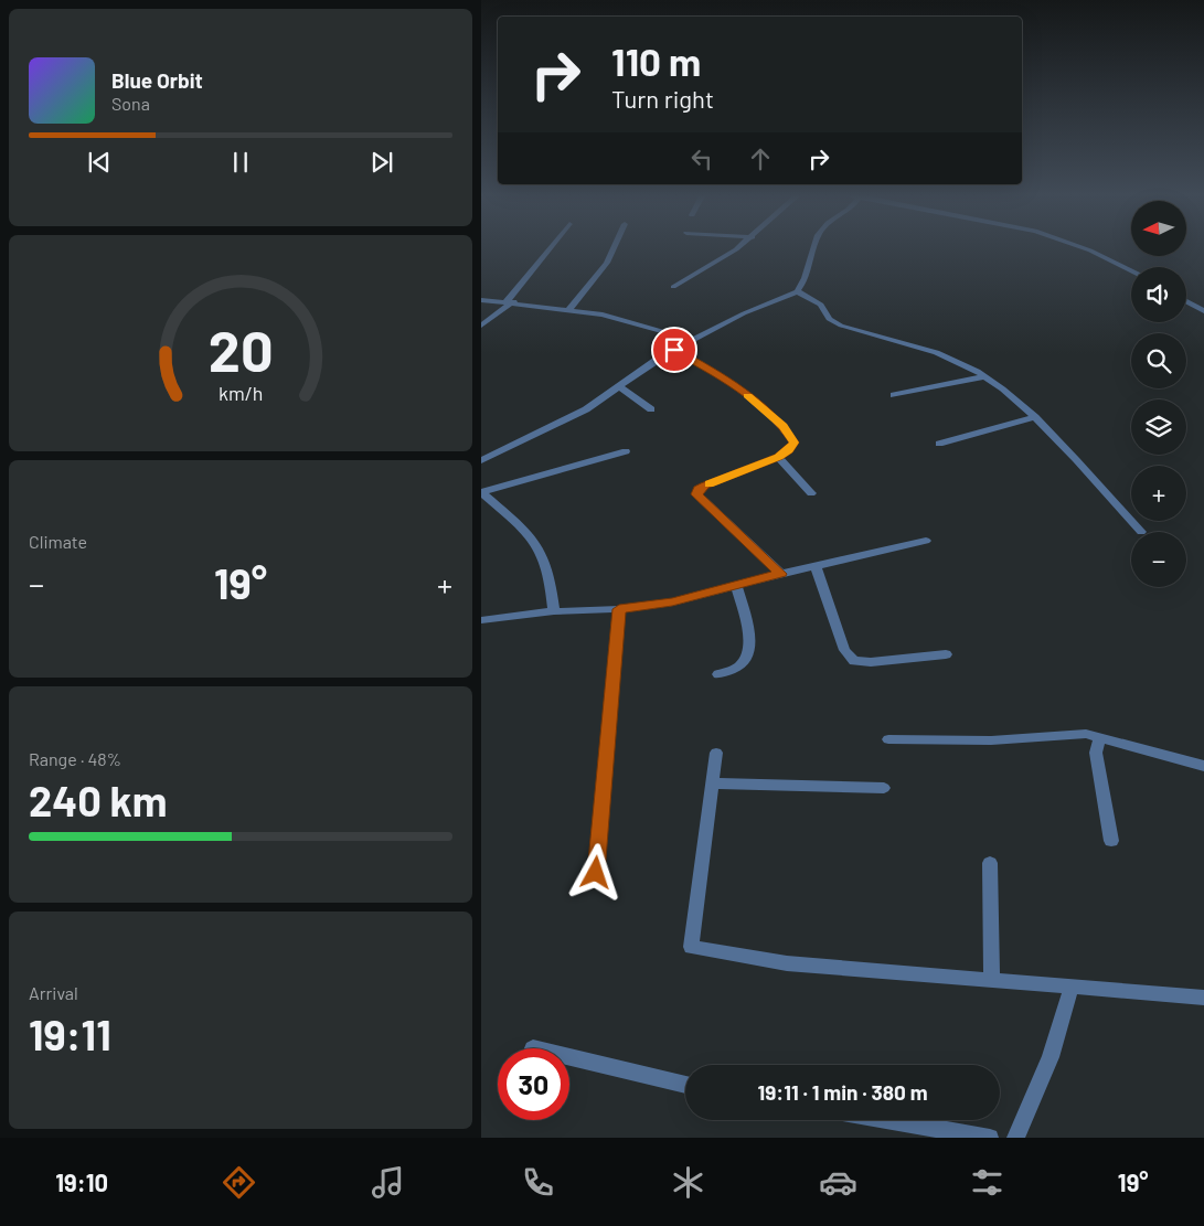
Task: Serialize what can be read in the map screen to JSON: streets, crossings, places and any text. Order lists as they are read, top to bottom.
{
  "north": "left",
  "page": {
    "turn": ["110 m", "Turn right"],
    "song": ["Blue Orbit", "Sona"],
    "map_buttons": ["+", "−"],
    "tile": [
      "Climate",
      ["Range · 48%", "240 km"],
      ["Arrival", "19:11"]
    ],
    "heat": ["−", "19°", "+"],
    "limit": "30",
    "trip": "19:11 · 1 min · 380 m",
    "tabs": ["19:10", "19°"],
    "gauge": ["20", "km/h"]
  }
}
